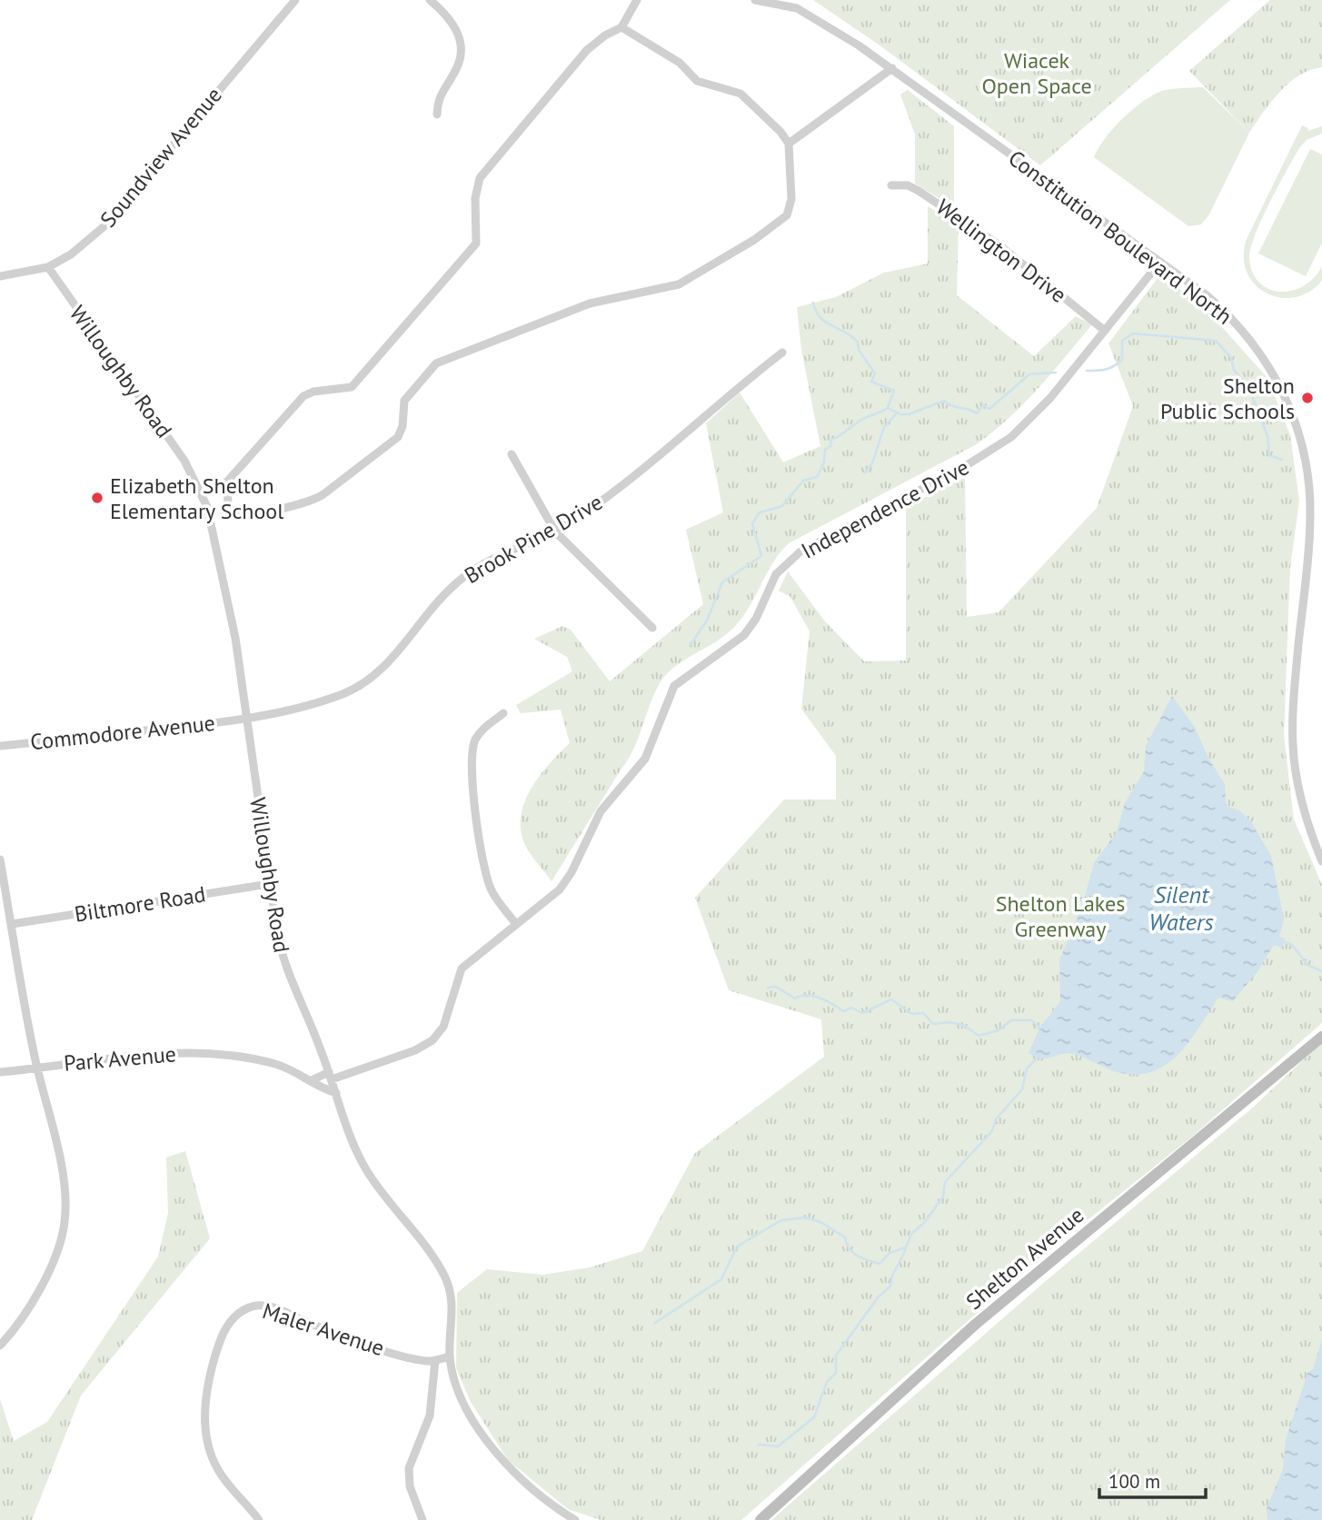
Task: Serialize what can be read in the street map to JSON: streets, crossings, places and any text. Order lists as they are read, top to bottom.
{
  "streets": {
    "main road": ["Shelton Avenue"],
    "street": [
      "Soundview Avenue",
      "Constitution Boulevard North",
      "Wellington Drive",
      "Willoughby Road",
      "Independence Drive",
      "Brook Pine Drive",
      "Commodore Avenue",
      "Biltmore Road",
      "Park Avenue",
      "Maler Avenue"
    ]
  },
  "crossings": [
    ["Soundview Avenue", "Willoughby Road"],
    ["Constitution Boulevard North", "Independence Drive"],
    ["Wellington Drive", "Independence Drive"],
    ["Willoughby Road", "Independence Drive"],
    ["Willoughby Road", "Brook Pine Drive"],
    ["Willoughby Road", "Commodore Avenue"],
    ["Willoughby Road", "Biltmore Road"],
    ["Willoughby Road", "Park Avenue"],
    ["Willoughby Road", "Maler Avenue"],
    ["Brook Pine Drive", "Commodore Avenue"]
  ],
  "water": ["Silent Waters"],
  "parks": ["Wiacek Open Space", "Shelton Lakes Greenway"],
  "places": ["Shelton Public Schools", "Elizabeth Shelton Elementary School"],
  "scale_bar": "100 m"
}
